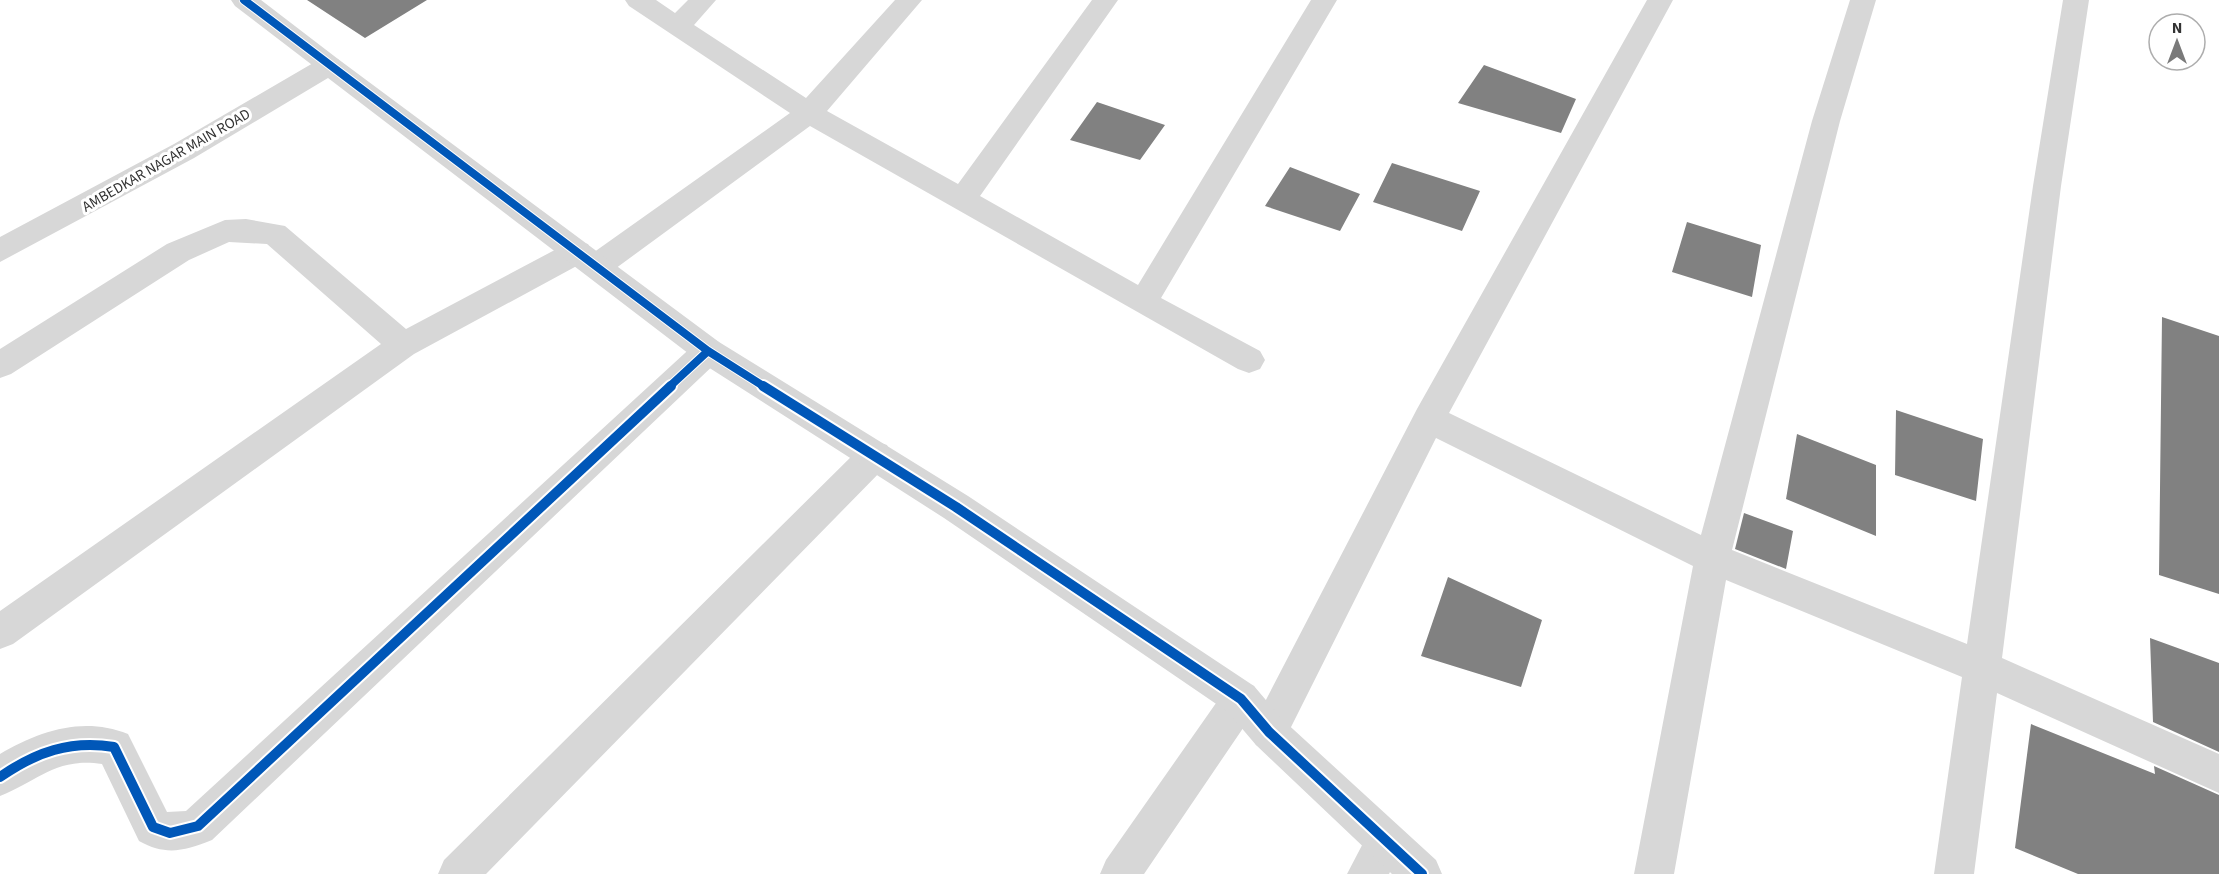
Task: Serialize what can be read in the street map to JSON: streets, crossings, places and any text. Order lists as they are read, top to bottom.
{
  "streets": {
    "street": ["AMBEDKAR NAGAR MAIN ROAD"]
  },
  "north": "top"
}
